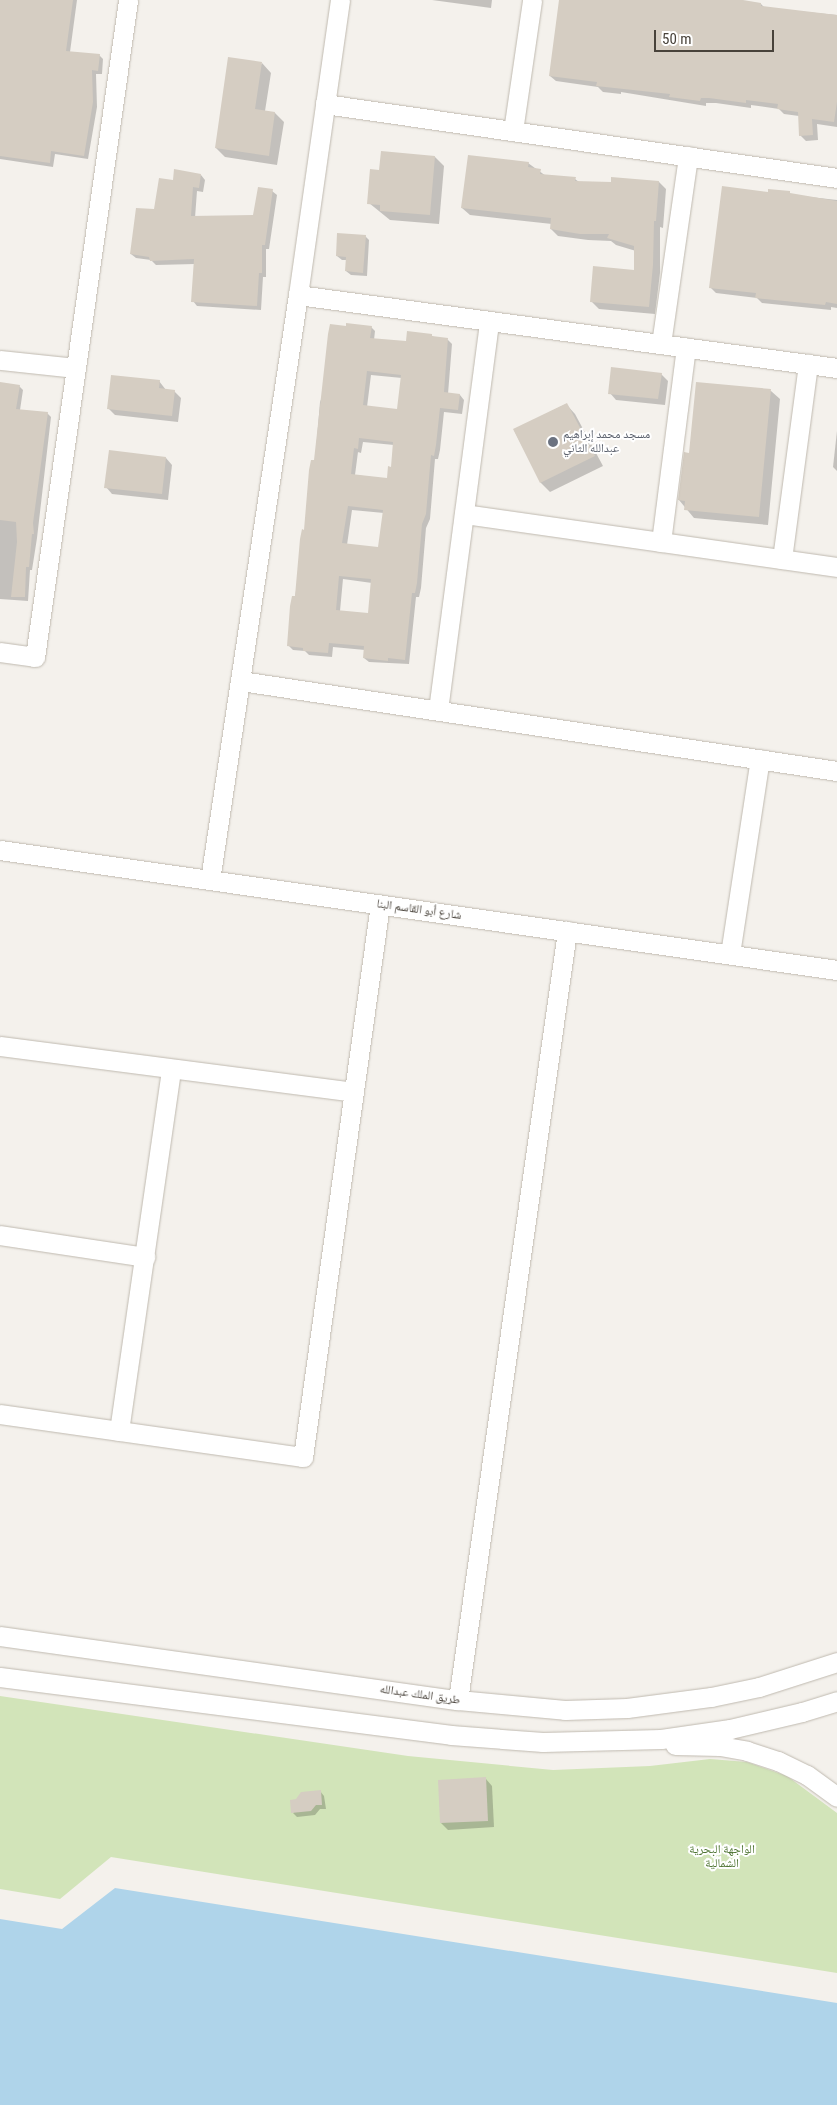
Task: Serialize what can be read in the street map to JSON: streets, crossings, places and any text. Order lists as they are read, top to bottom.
{
  "streets": {
    "street": ["شارع أبو القاسم البنا", "طريق الملك عبدالله"]
  },
  "parks": ["الواجهة البحرية الشمالية"],
  "places": ["مسجد محمد إبراهيم عبدالله الثاني"],
  "scale_bar": "50 m"
}
